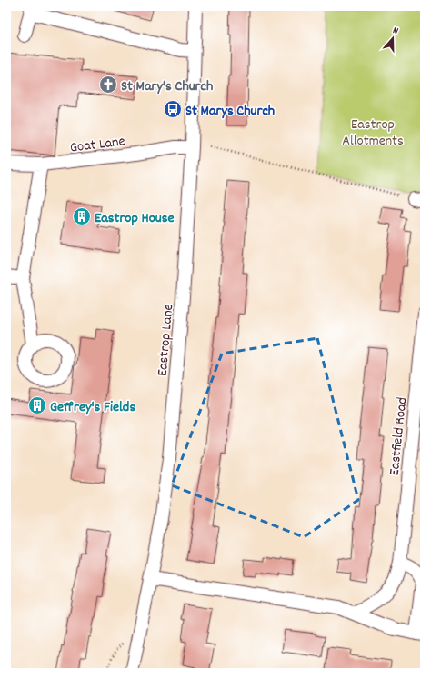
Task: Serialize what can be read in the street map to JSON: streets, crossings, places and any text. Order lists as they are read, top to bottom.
{
  "streets": {
    "street": ["Goat Lane", "Eastrop Lane", "Eastfield Road"]
  },
  "crossings": [
    ["Goat Lane", "Eastrop Lane"]
  ],
  "parks": ["Eastrop Allotments"],
  "places": {
    "church": ["St Mary's Church"],
    "bus stop": ["St Marys Church"],
    "building": ["Eastrop House", "Geffrey's Fields"]
  },
  "north": "top"
}
